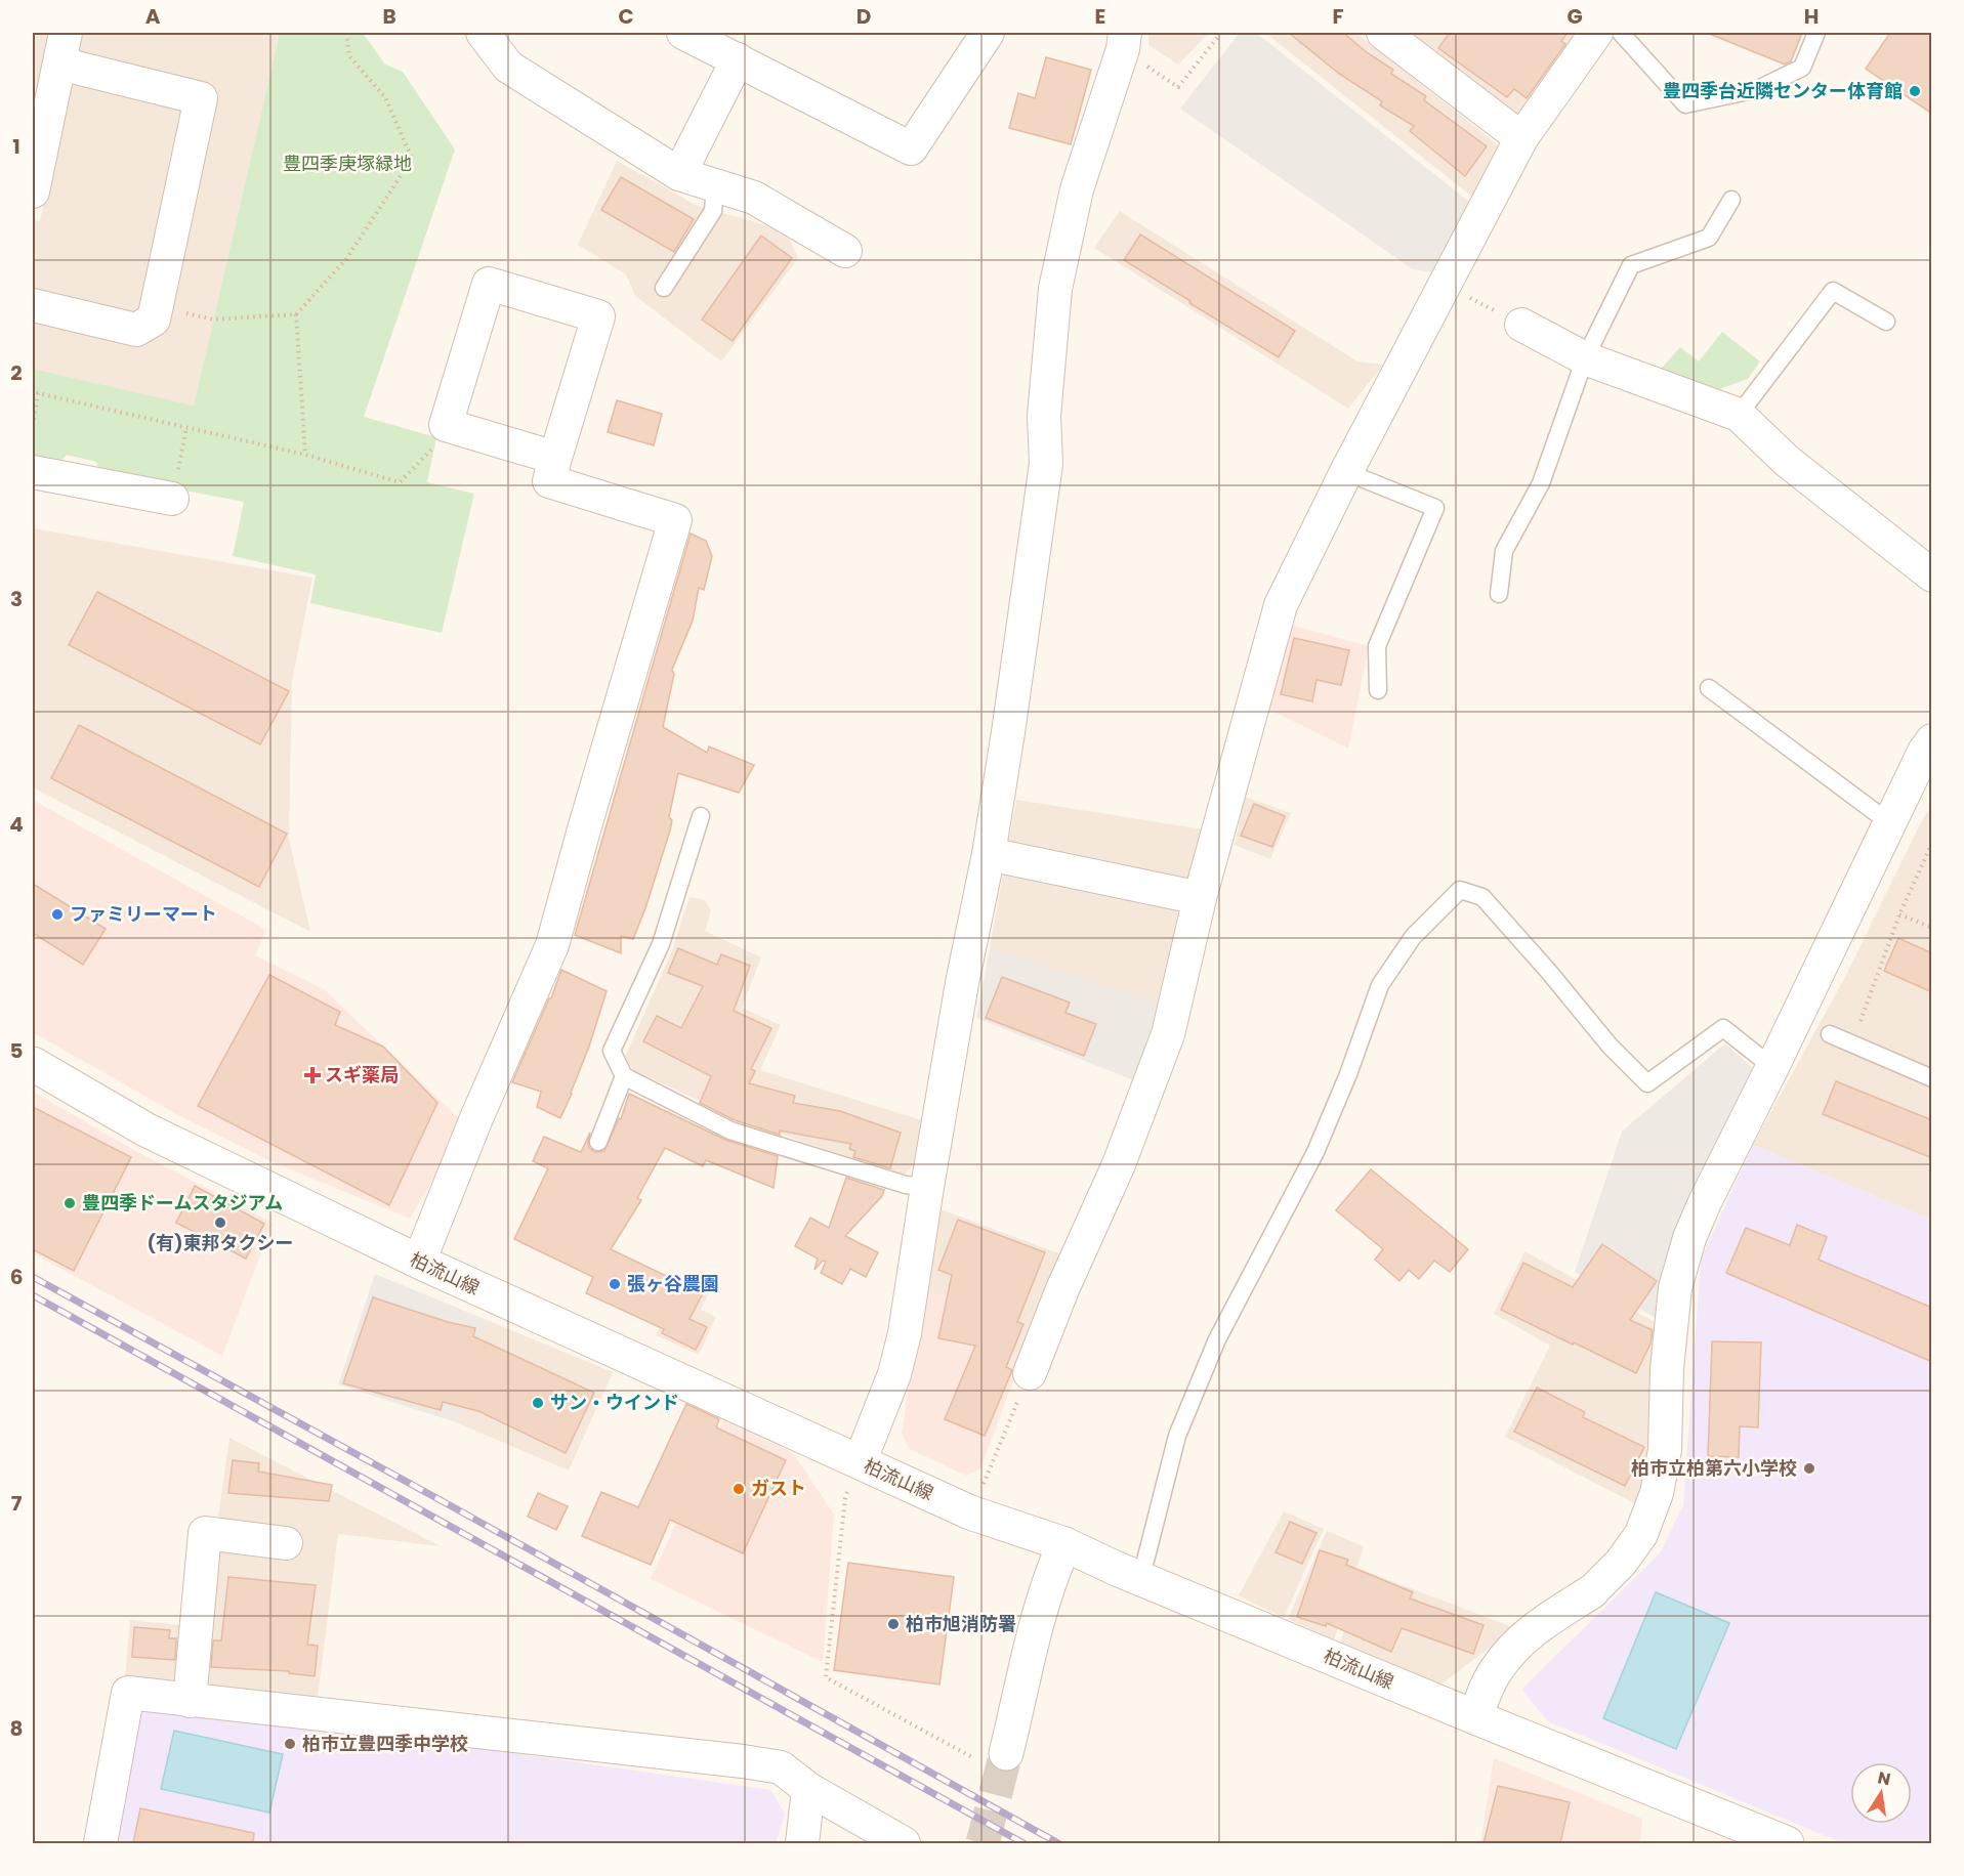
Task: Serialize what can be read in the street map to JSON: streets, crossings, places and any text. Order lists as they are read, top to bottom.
{
  "streets": {
    "main road": ["柏流山線"]
  },
  "parks": ["豊四季庚塚緑地"],
  "places": {
    "other": [
      "豊四季台近隣センター体育館",
      "ファミリーマート",
      "豊四季ドームスタジアム",
      "(有)東邦タクシー",
      "張ヶ谷農園",
      "サン・ウインド",
      "柏市立柏第六小学校",
      "ガスト",
      "柏市旭消防署",
      "柏市立豊四季中学校"
    ],
    "health": ["スギ薬局"]
  },
  "north": "top",
  "grid": {
    "columns": [
      "A",
      "B",
      "C",
      "D",
      "E",
      "F",
      "G",
      "H"
    ],
    "rows": [
      "1",
      "2",
      "3",
      "4",
      "5",
      "6",
      "7",
      "8"
    ]
  }
}
